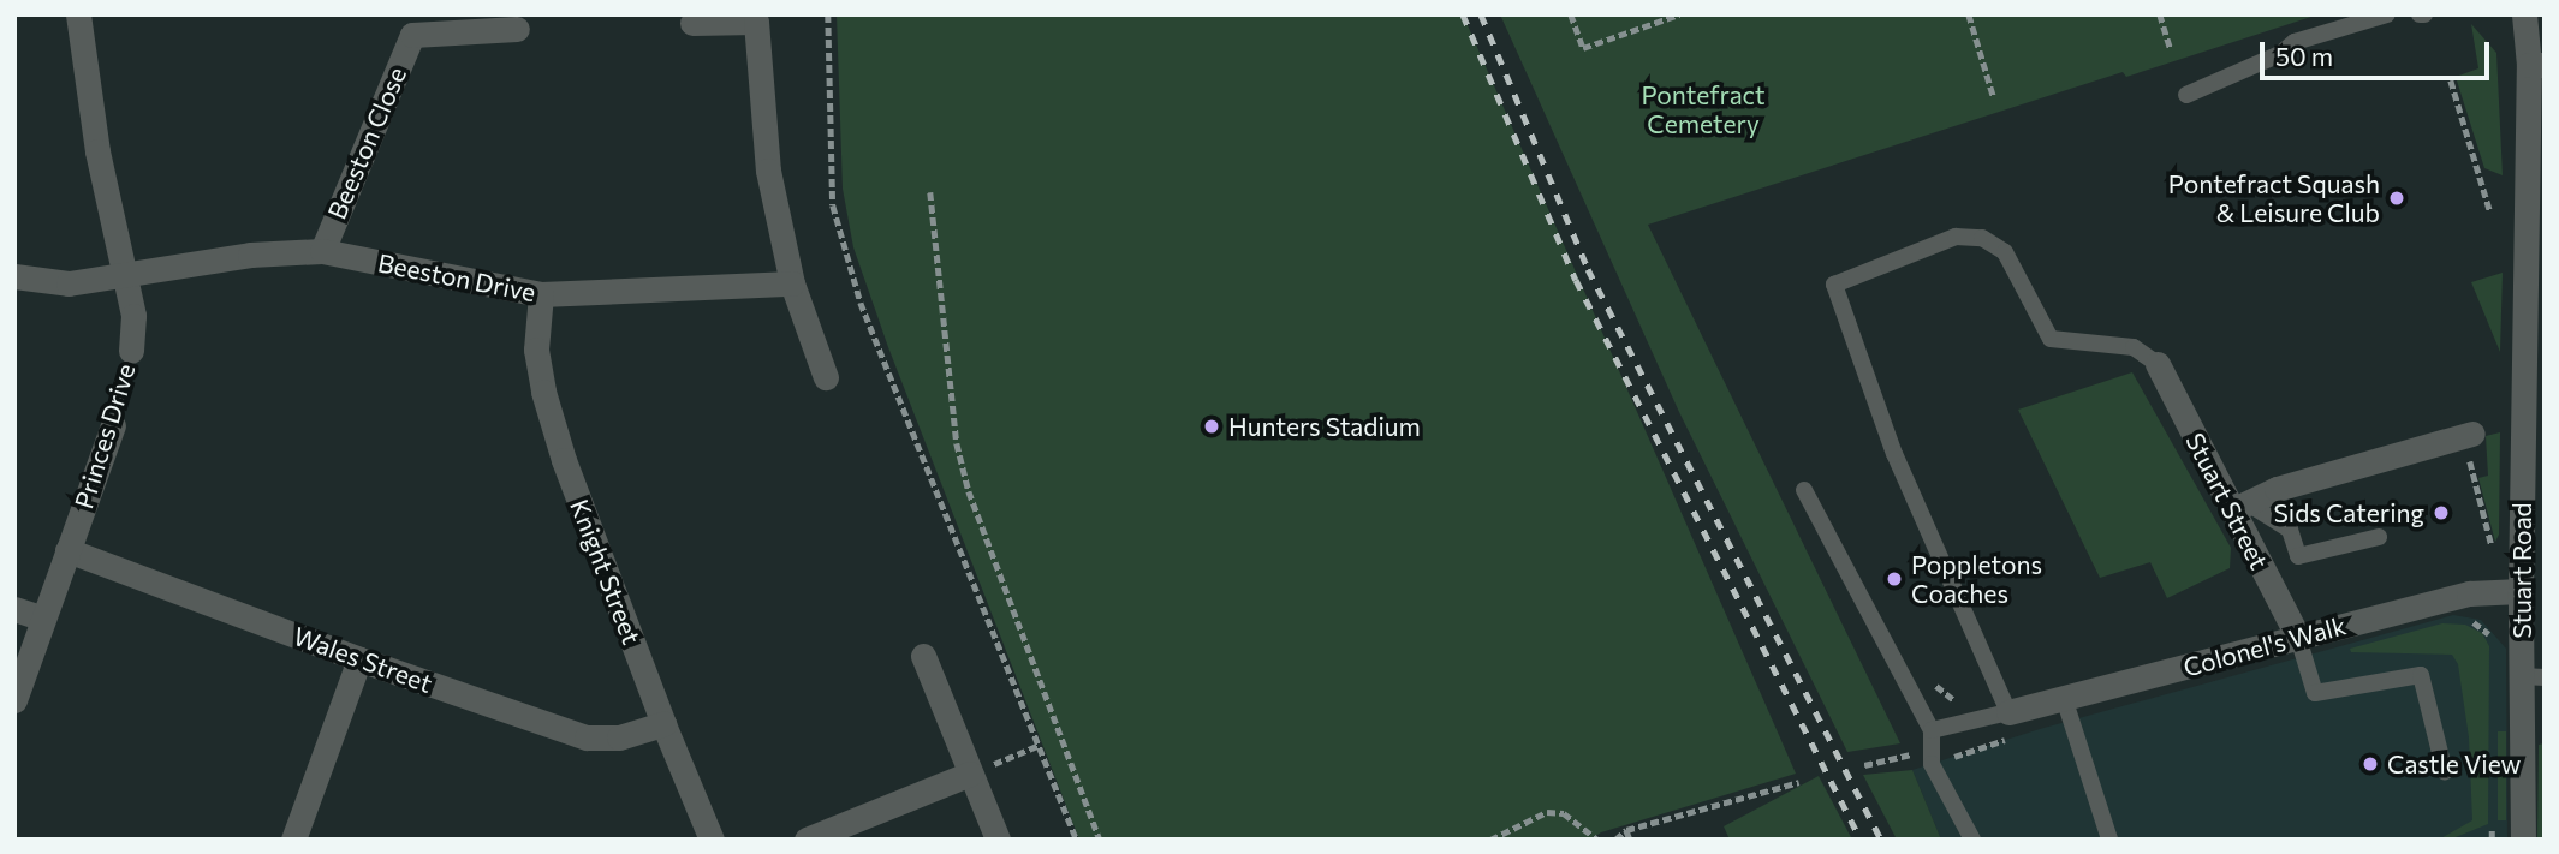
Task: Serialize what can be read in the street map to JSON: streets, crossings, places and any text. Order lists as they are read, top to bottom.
{
  "streets": {
    "street": [
      "Beeston Close",
      "Beeston Drive",
      "Princes Drive",
      "Stuart Street",
      "Stuart Road",
      "Knight Street",
      "Colonel's Walk",
      "Wales Street"
    ]
  },
  "crossings": [
    ["Beeston Close", "Beeston Drive"],
    ["Beeston Drive", "Princes Drive"],
    ["Beeston Drive", "Knight Street"],
    ["Princes Drive", "Wales Street"],
    ["Stuart Street", "Colonel's Walk"],
    ["Stuart Road", "Colonel's Walk"],
    ["Knight Street", "Wales Street"]
  ],
  "parks": ["Pontefract Cemetery"],
  "places": [
    "Pontefract Squash & Leisure Club",
    "Hunters Stadium",
    "Sids Catering",
    "Poppletons Coaches",
    "Castle View"
  ],
  "scale_bar": "50 m"
}
